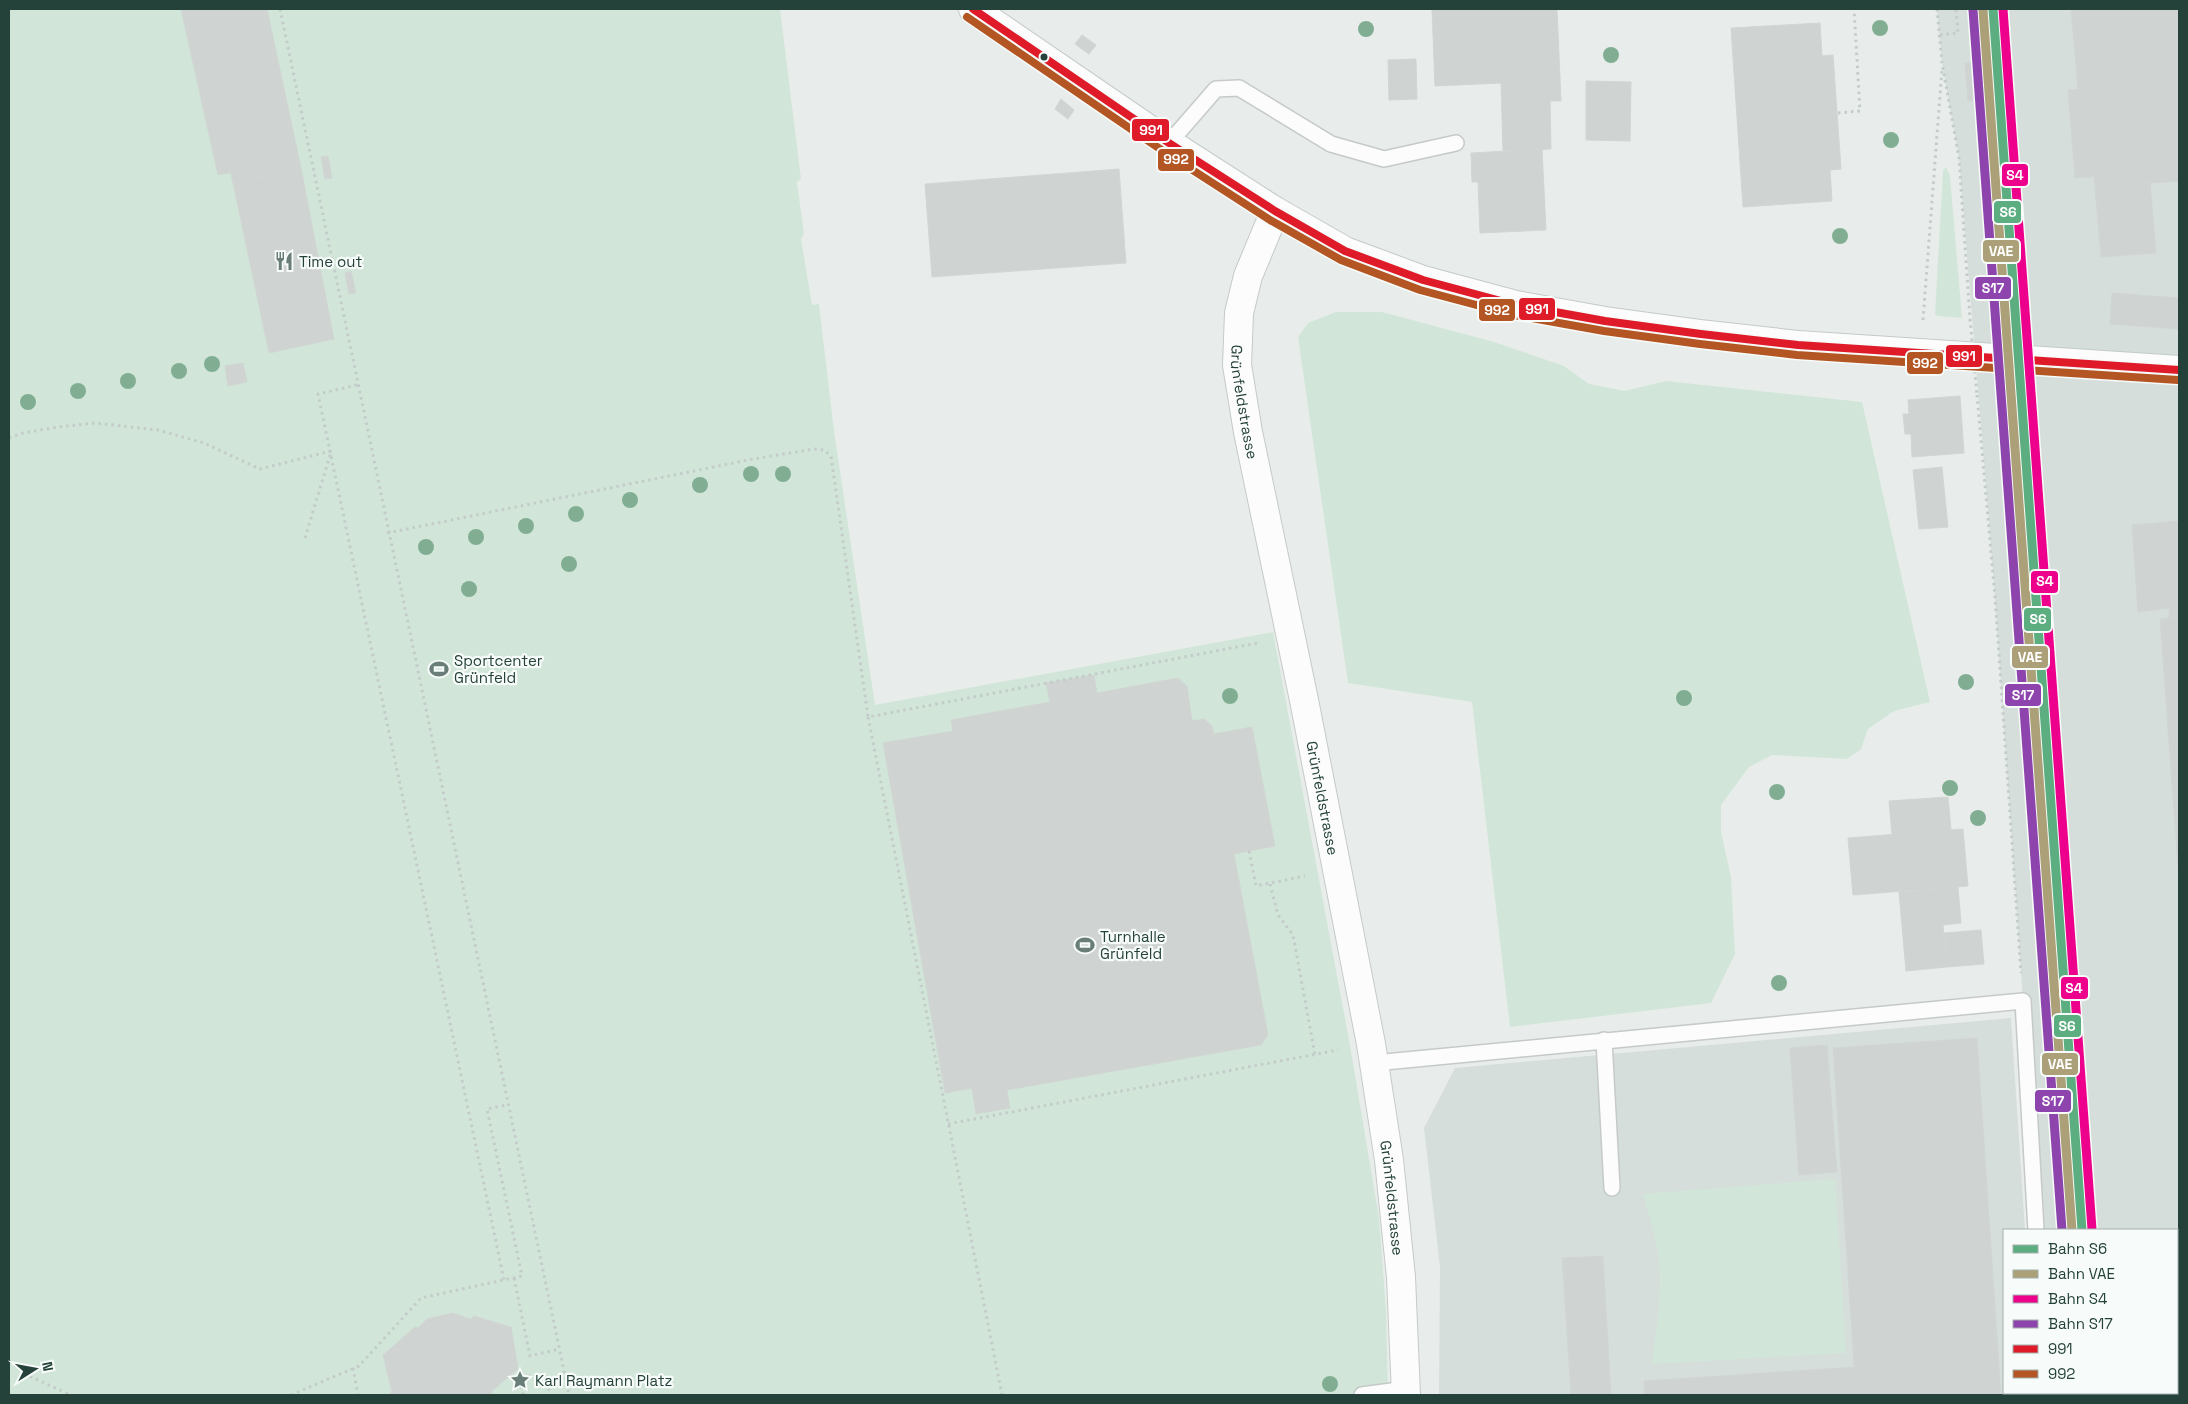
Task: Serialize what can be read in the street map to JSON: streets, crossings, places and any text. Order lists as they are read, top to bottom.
{
  "streets": {
    "street": ["Grünfeldstrasse"]
  },
  "places": {
    "restaurant": ["Time out"],
    "sports": ["Sportcenter Grünfeld", "Turnhalle Grünfeld"],
    "place": ["Karl Raymann Platz"]
  },
  "lines": [
    "rail line S6",
    "rail line S4",
    "transit line 991",
    "rail line VAE",
    "rail line S17",
    "transit line 992"
  ],
  "legend": [
    "Bahn S6",
    "Bahn VAE",
    "Bahn S4",
    "Bahn S17",
    "991",
    "992"
  ],
  "north": "right"
}
